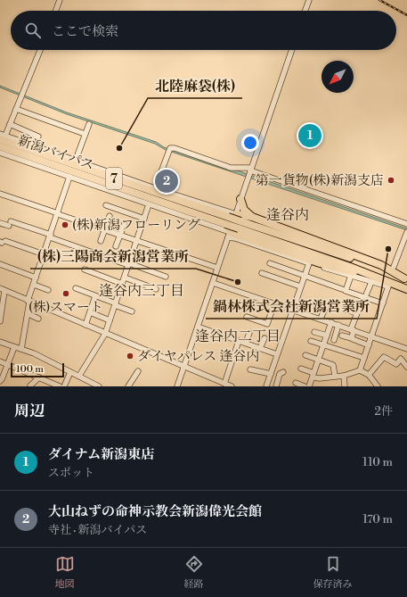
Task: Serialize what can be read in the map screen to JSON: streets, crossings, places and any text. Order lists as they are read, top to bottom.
{
  "streets": {
    "highway": ["新潟バイパス", "7"]
  },
  "districts": ["逢谷内", "逢谷内三丁目", "逢谷内二丁目"],
  "places": [
    "北陸麻袋(株)",
    "第一貨物(株)新潟支店",
    "(株)新潟フローリング",
    "鍋林株式会社新潟営業所",
    "(株)三陽商会新潟営業所",
    "(株)スマート",
    "ダイヤパレス 逢谷内"
  ],
  "scale_bar": "100 m",
  "north": "bottom left",
  "page": {
    "search": "ここで検索",
    "pins": ["1", "2"],
    "scale": "100 m",
    "heading": ["周辺", "2件"],
    "list": [
      {
        "mark": "1",
        "name": "ダイナム新潟東店",
        "note": "スポット",
        "value": "110 m"
      },
      {
        "mark": "2",
        "name": "大山ねずの命神示教会新潟偉光会館",
        "note": "寺社 · 新潟バイパス",
        "value": "170 m"
      }
    ],
    "nav": ["地図", "経路", "保存済み"]
  }
}
